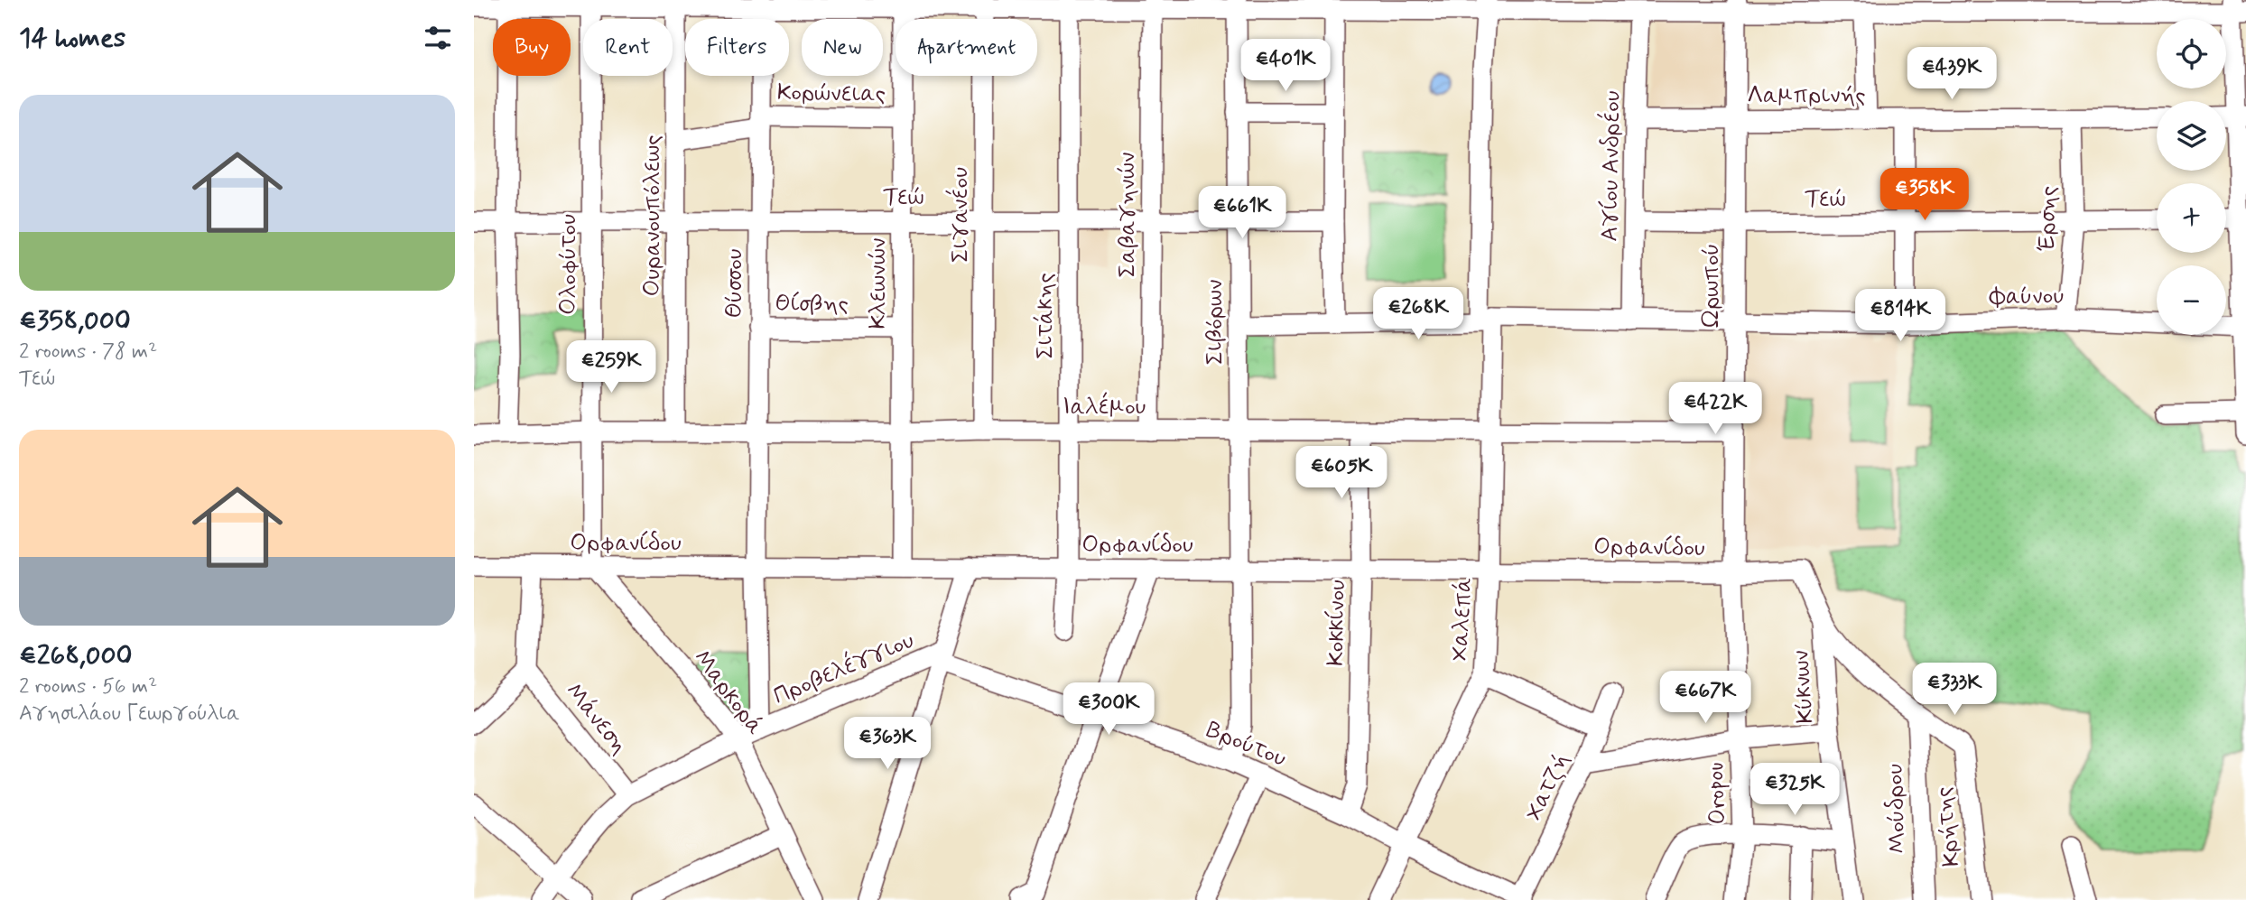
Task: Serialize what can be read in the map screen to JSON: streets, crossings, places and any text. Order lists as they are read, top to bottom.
{
  "streets": {
    "street": [
      "Κορώνειας",
      "Λαμπρινής",
      "Αγίου Ανδρέου",
      "Τεώ",
      "Σιγανέου",
      "Σαβαγηνών",
      "Ουρανουπόλεως",
      "Έρσης",
      "Ολοφύτου",
      "Θύσσου",
      "Κλεωνών",
      "Ωρωπού",
      "Φαύνου",
      "Θίσβης",
      "Σιτάκης",
      "Σιβόρων",
      "Ιαλέμου",
      "Ορφανίδου",
      "Χαλεπά",
      "Κοκκίνου",
      "Προβελέγγιου",
      "Κύκνων",
      "Μαρκορά",
      "Μάνεση",
      "Βρούτου",
      "Χατζή",
      "Oropou",
      "Μούδρου",
      "Κρήτης"
    ]
  },
  "crossings": [
    ["Κορώνειας", "Ουρανουπόλεως"],
    ["Κορώνειας", "Θύσσου"],
    ["Κορώνειας", "Κλεωνών"],
    ["Λαμπρινής", "Αγίου Ανδρέου"],
    ["Λαμπρινής", "Έρσης"],
    ["Λαμπρινής", "Ωρωπού"],
    ["Αγίου Ανδρέου", "Τεώ"],
    ["Αγίου Ανδρέου", "Φαύνου"],
    ["Τεώ", "Σιγανέου"],
    ["Τεώ", "Σαβαγηνών"],
    ["Τεώ", "Ουρανουπόλεως"],
    ["Τεώ", "Έρσης"],
    ["Τεώ", "Ολοφύτου"],
    ["Τεώ", "Θύσσου"],
    ["Τεώ", "Κλεωνών"],
    ["Τεώ", "Ωρωπού"],
    ["Τεώ", "Σιτάκης"],
    ["Τεώ", "Σιβόρων"],
    ["Σιγανέου", "Ιαλέμου"],
    ["Σαβαγηνών", "Ιαλέμου"],
    ["Ουρανουπόλεως", "Ιαλέμου"],
    ["Έρσης", "Φαύνου"],
    ["Ολοφύτου", "Ιαλέμου"],
    ["Ολοφύτου", "Ορφανίδου"],
    ["Ολοφύτου", "Μαρκορά"],
    ["Θύσσου", "Θίσβης"],
    ["Θύσσου", "Ιαλέμου"],
    ["Θύσσου", "Ορφανίδου"],
    ["Θύσσου", "Προβελέγγιου"],
    ["Κλεωνών", "Θίσβης"],
    ["Κλεωνών", "Ιαλέμου"],
    ["Κλεωνών", "Ορφανίδου"],
    ["Ωρωπού", "Φαύνου"],
    ["Ωρωπού", "Ιαλέμου"],
    ["Ωρωπού", "Ορφανίδου"],
    ["Ωρωπού", "Oropou"],
    ["Φαύνου", "Σιβόρων"],
    ["Φαύνου", "Χαλεπά"],
    ["Σιτάκης", "Ιαλέμου"],
    ["Σιτάκης", "Ορφανίδου"],
    ["Σιβόρων", "Ιαλέμου"],
    ["Σιβόρων", "Ορφανίδου"],
    ["Σιβόρων", "Βρούτου"],
    ["Ιαλέμου", "Χαλεπά"],
    ["Ιαλέμου", "Κοκκίνου"],
    ["Ορφανίδου", "Χαλεπά"],
    ["Ορφανίδου", "Κοκκίνου"],
    ["Ορφανίδου", "Κύκνων"],
    ["Ορφανίδου", "Μαρκορά"],
    ["Ορφανίδου", "Oropou"],
    ["Χαλεπά", "Βρούτου"],
    ["Κοκκίνου", "Βρούτου"],
    ["Προβελέγγιου", "Μαρκορά"],
    ["Προβελέγγιου", "Μάνεση"],
    ["Προβελέγγιου", "Βρούτου"],
    ["Βρούτου", "Χατζή"],
    ["Μούδρου", "Κρήτης"]
  ],
  "page": {
    "heading": "14 homes",
    "map_buttons": ["+", "−"],
    "chip": [
      "Buy",
      "Rent",
      "Filters",
      "New",
      "Apartment"
    ],
    "price": [
      "€401K",
      "€439K",
      "€358K",
      "€661K",
      "€268K",
      "€814K",
      "€259K",
      "€422K",
      "€605K",
      "€333K",
      "€667K",
      "€300K",
      "€363K",
      "€325K"
    ],
    "list": [
      {
        "name": "€358,000",
        "note": "2 rooms · 78 m² · Τεώ"
      },
      {
        "name": "€268,000",
        "note": "2 rooms · 56 m² · Αγησιλάου Γεωργούλια"
      }
    ]
  }
}
